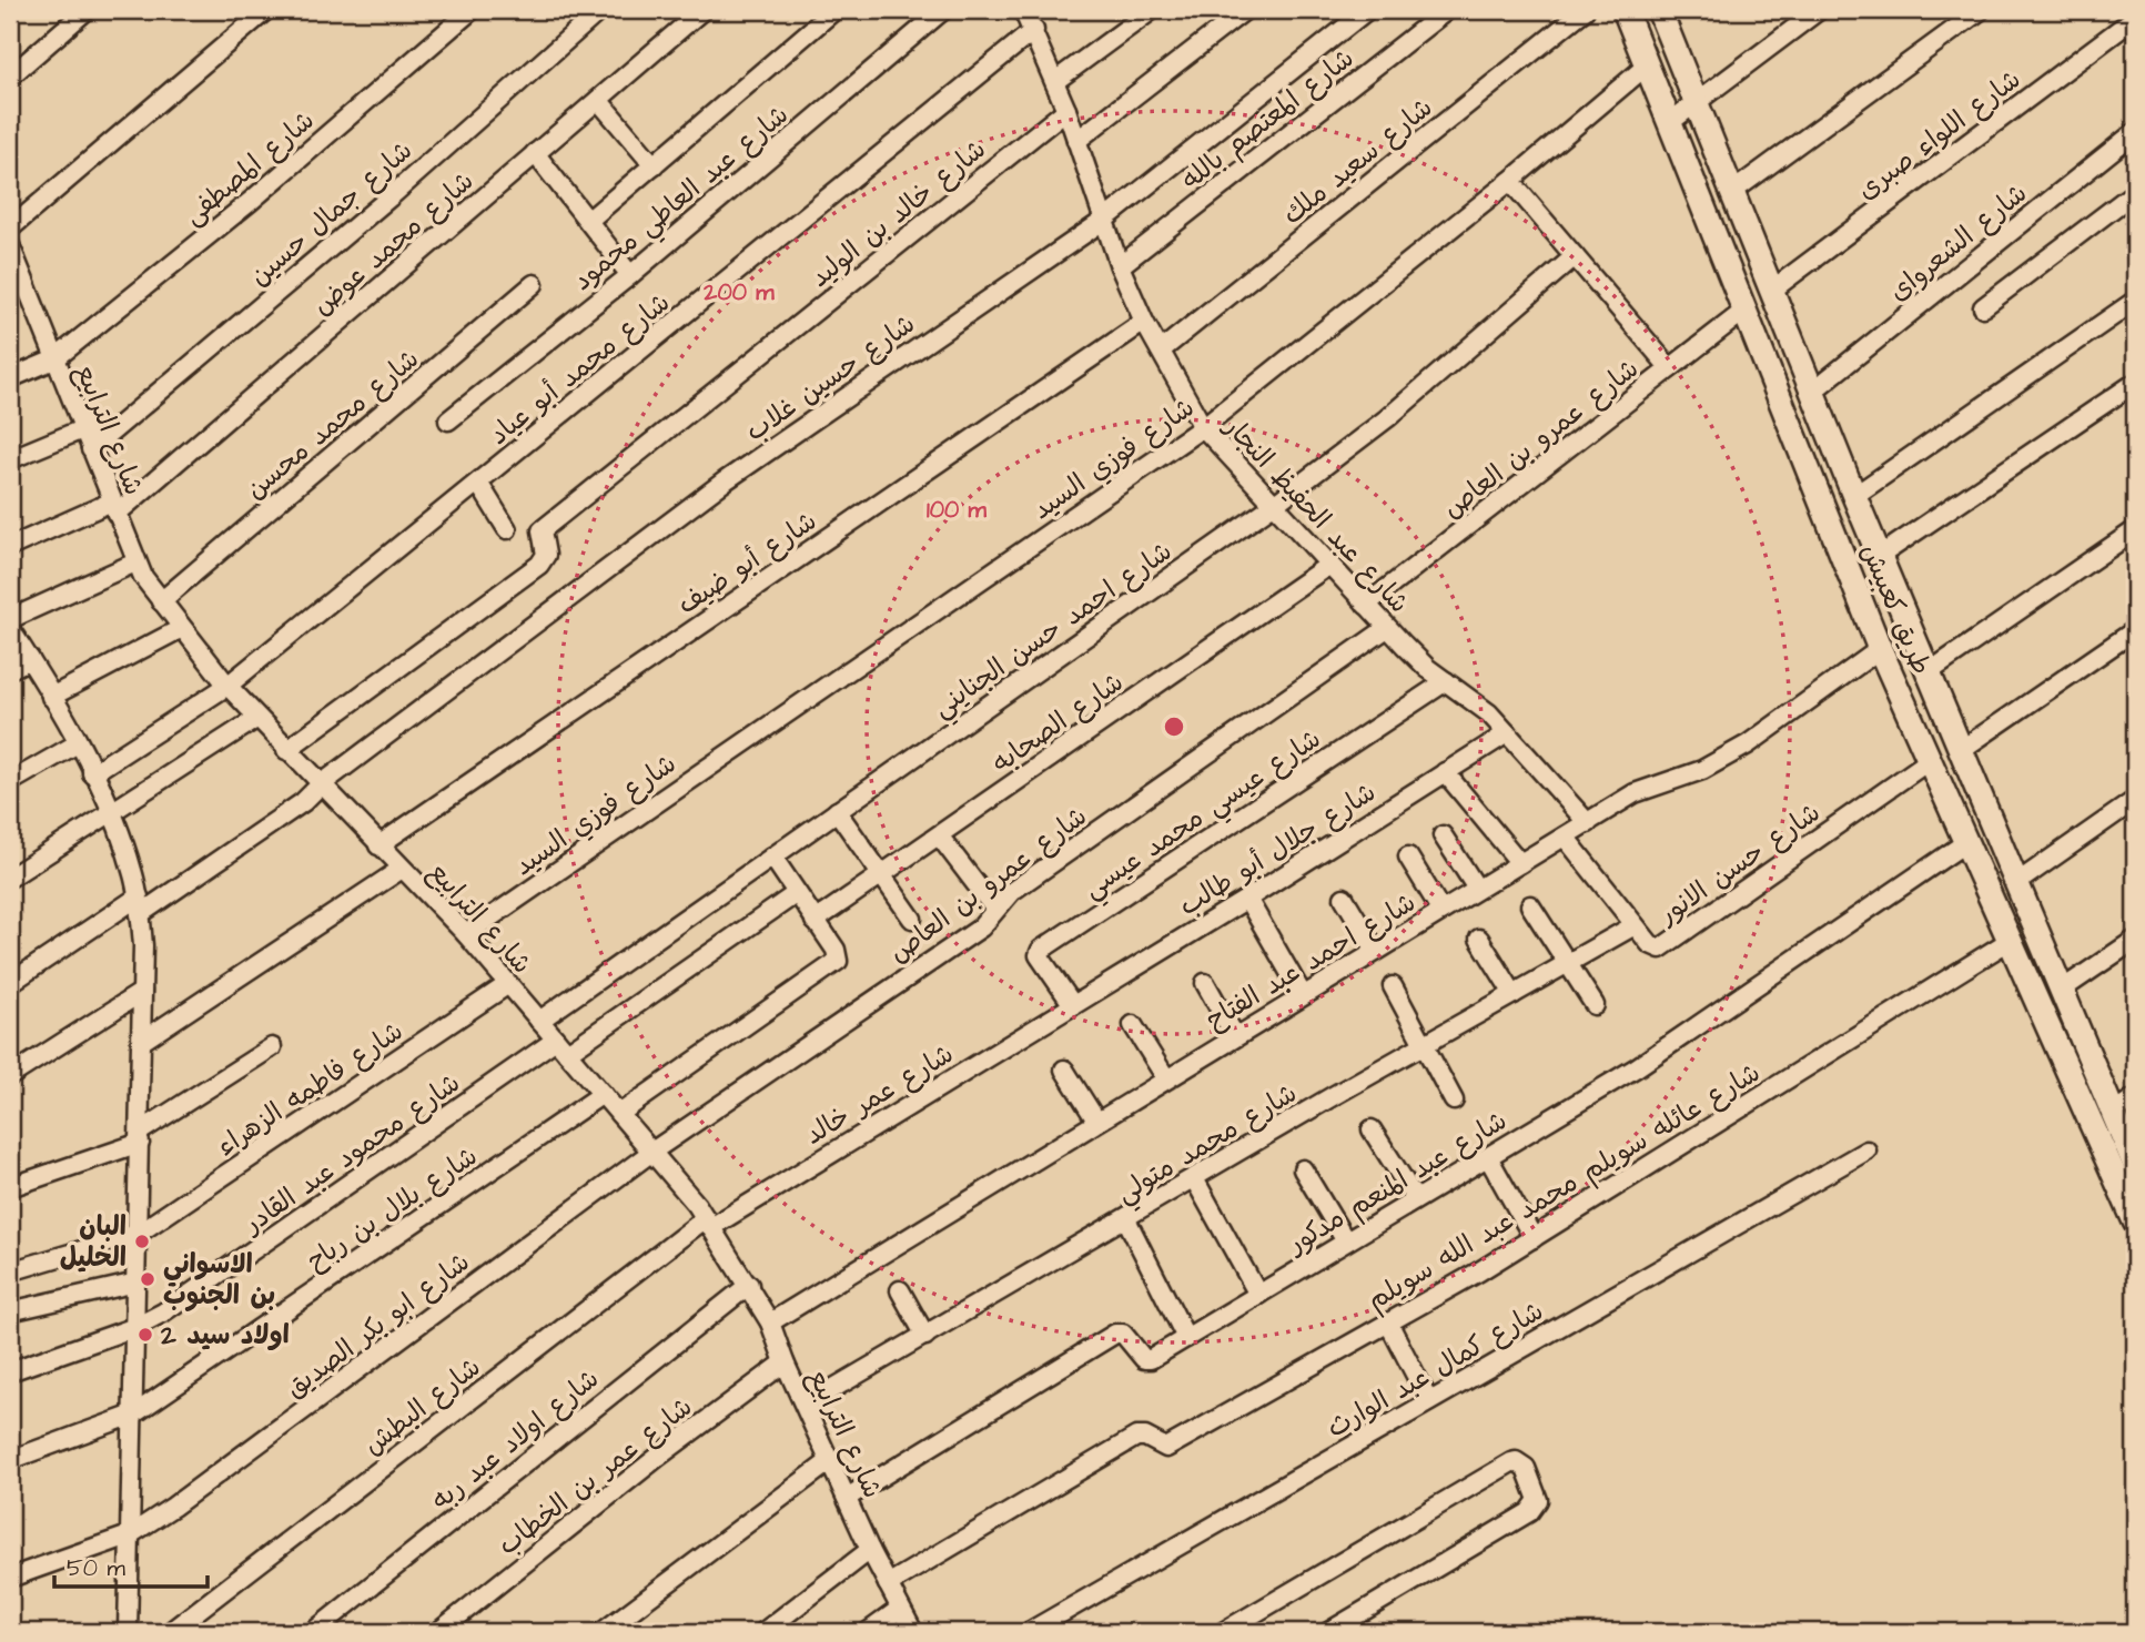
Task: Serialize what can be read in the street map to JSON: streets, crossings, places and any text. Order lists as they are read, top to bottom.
{
  "streets": {
    "street": [
      "شارع المعتصم بالله",
      "شارع اللواء صبرى",
      "شارع سعيد ملك",
      "شارع المصطفى",
      "شارع عبد العاطي محمود",
      "شارع جمال حسين",
      "شارع خالد بن الوليد",
      "شارع الشعرواى",
      "شارع محمد عوض",
      "شارع محمد أبو عياد",
      "شارع حسين غلاب",
      "شارع محمد محسن",
      "شارع الترابيع",
      "شارع عمرو بن العاص",
      "شارع فوزي السيد",
      "شارع عبد الحفيظ النجار",
      "شارع أبو ضيف",
      "طريق كعبيش",
      "شارع احمد حسن الجنايني",
      "شارع الصحابه",
      "شارع عيسي محمد عيسي",
      "شارع جلال أبو طالب",
      "شارع حسن الانور",
      "شارع احمد عبد الفتاح",
      "شارع فاطمه الزهراء",
      "شارع عمر خالد",
      "شارع محمد متولي",
      "شارع محمود عبد القادر",
      "شارع عبد المنعم مدكور",
      "شارع عائله سويلم محمد عبد الله سويلم",
      "شارع بلال بن رباح",
      "شارع ابو بكر الصديق",
      "شارع كمال عبد الوارث",
      "شارع البطش",
      "شارع اولاد عبد ربه",
      "شارع عمر بن الخطاب"
    ]
  },
  "crossings": [
    ["شارع المعتصم بالله", "شارع عبد الحفيظ النجار"],
    ["شارع اللواء صبرى", "طريق كعبيش"],
    ["شارع سعيد ملك", "شارع عبد الحفيظ النجار"],
    ["شارع المصطفى", "شارع الترابيع"],
    ["شارع جمال حسين", "شارع الترابيع"],
    ["شارع خالد بن الوليد", "شارع الترابيع"],
    ["شارع خالد بن الوليد", "شارع عبد الحفيظ النجار"],
    ["شارع الشعرواى", "طريق كعبيش"],
    ["شارع محمد عوض", "شارع الترابيع"],
    ["شارع محمد أبو عياد", "شارع الترابيع"],
    ["شارع محمد أبو عياد", "شارع عبد الحفيظ النجار"],
    ["شارع حسين غلاب", "شارع الترابيع"],
    ["شارع حسين غلاب", "شارع عبد الحفيظ النجار"],
    ["شارع محمد محسن", "شارع الترابيع"],
    ["شارع الترابيع", "شارع عمرو بن العاص"],
    ["شارع الترابيع", "شارع فوزي السيد"],
    ["شارع الترابيع", "شارع أبو ضيف"],
    ["شارع الترابيع", "شارع احمد حسن الجنايني"],
    ["شارع الترابيع", "شارع احمد عبد الفتاح"],
    ["شارع الترابيع", "شارع فاطمه الزهراء"],
    ["شارع الترابيع", "شارع عمر خالد"],
    ["شارع الترابيع", "شارع محمد متولي"],
    ["شارع الترابيع", "شارع محمود عبد القادر"],
    ["شارع الترابيع", "شارع عبد المنعم مدكور"],
    ["شارع الترابيع", "شارع عائله سويلم محمد عبد الله سويلم"],
    ["شارع الترابيع", "شارع بلال بن رباح"],
    ["شارع الترابيع", "شارع ابو بكر الصديق"],
    ["شارع الترابيع", "شارع البطش"],
    ["شارع الترابيع", "شارع اولاد عبد ربه"],
    ["شارع الترابيع", "شارع عمر بن الخطاب"],
    ["شارع عمرو بن العاص", "شارع عبد الحفيظ النجار"],
    ["شارع عمرو بن العاص", "طريق كعبيش"],
    ["شارع عمرو بن العاص", "شارع ابو بكر الصديق"],
    ["شارع فوزي السيد", "شارع عبد الحفيظ النجار"],
    ["شارع فوزي السيد", "طريق كعبيش"],
    ["شارع عبد الحفيظ النجار", "شارع أبو ضيف"],
    ["شارع عبد الحفيظ النجار", "شارع احمد حسن الجنايني"],
    ["شارع عبد الحفيظ النجار", "شارع الصحابه"],
    ["شارع عبد الحفيظ النجار", "شارع عيسي محمد عيسي"],
    ["شارع عبد الحفيظ النجار", "شارع جلال أبو طالب"],
    ["شارع عبد الحفيظ النجار", "شارع احمد عبد الفتاح"],
    ["طريق كعبيش", "شارع حسن الانور"],
    ["طريق كعبيش", "شارع احمد عبد الفتاح"],
    ["طريق كعبيش", "شارع عبد المنعم مدكور"],
    ["طريق كعبيش", "شارع عائله سويلم محمد عبد الله سويلم"],
    ["شارع عيسي محمد عيسي", "شارع جلال أبو طالب"],
    ["شارع عيسي محمد عيسي", "شارع عمر خالد"],
    ["شارع جلال أبو طالب", "شارع عمر خالد"],
    ["شارع حسن الانور", "شارع احمد عبد الفتاح"],
    ["شارع حسن الانور", "شارع محمد متولي"],
    ["شارع عمر خالد", "شارع البطش"]
  ],
  "places": ["البان الخليل", "الاسواني بن الجنوب", "اولاد سيد 2"],
  "scale_bar": "50 m",
  "rings": ["200 m", "100 m"]
}
